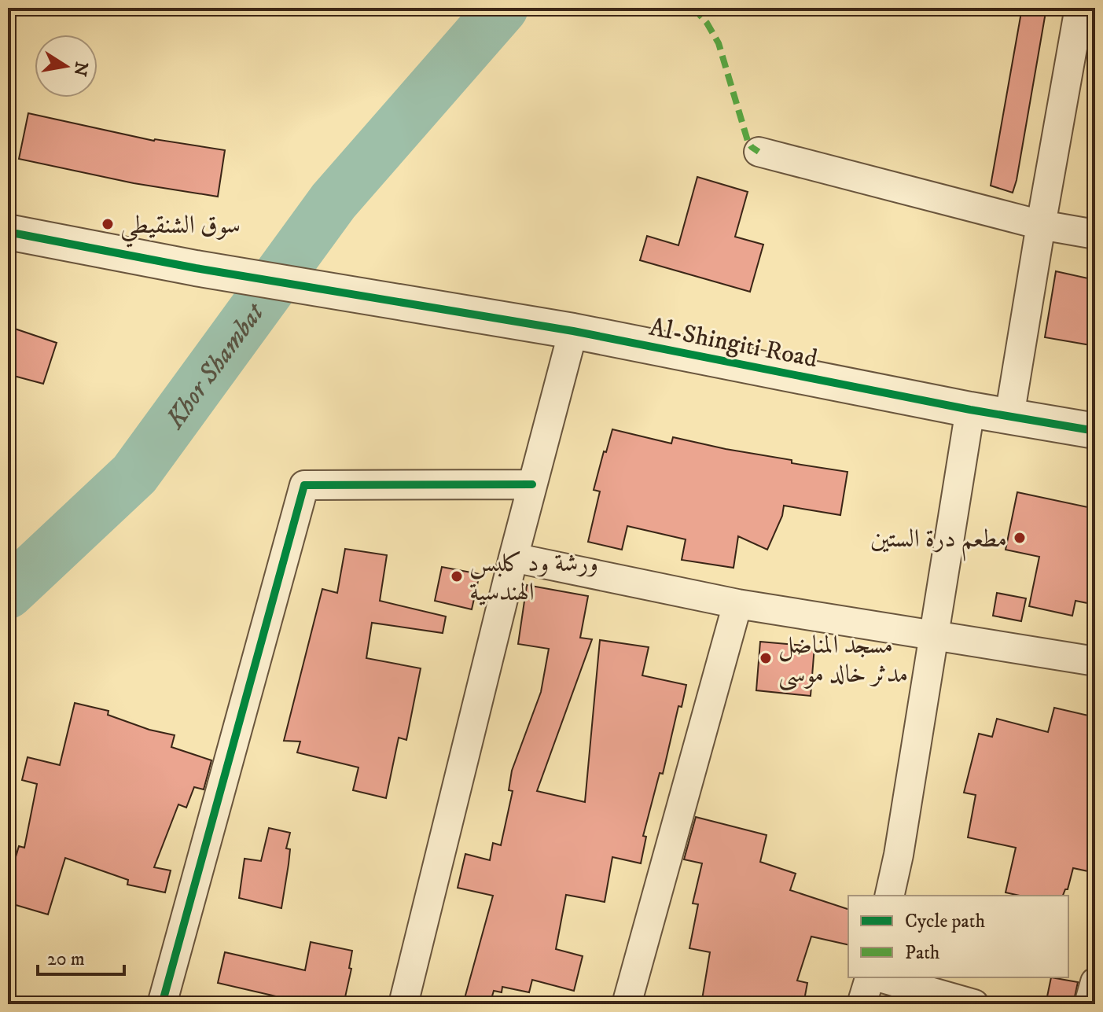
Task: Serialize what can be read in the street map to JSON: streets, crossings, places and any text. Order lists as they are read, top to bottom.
{
  "streets": {
    "street": ["Al-Shingiti Road"]
  },
  "water": ["Khor Shambat"],
  "places": [
    "سوق الشنقيطي",
    "مطعم درة الستين",
    "ورشة ود كلبس الهندسية",
    "مسجد المناضل مدثر خالد موسى"
  ],
  "legend": ["Cycle path", "Path"],
  "scale_bar": "20 m",
  "north": "right"
}
